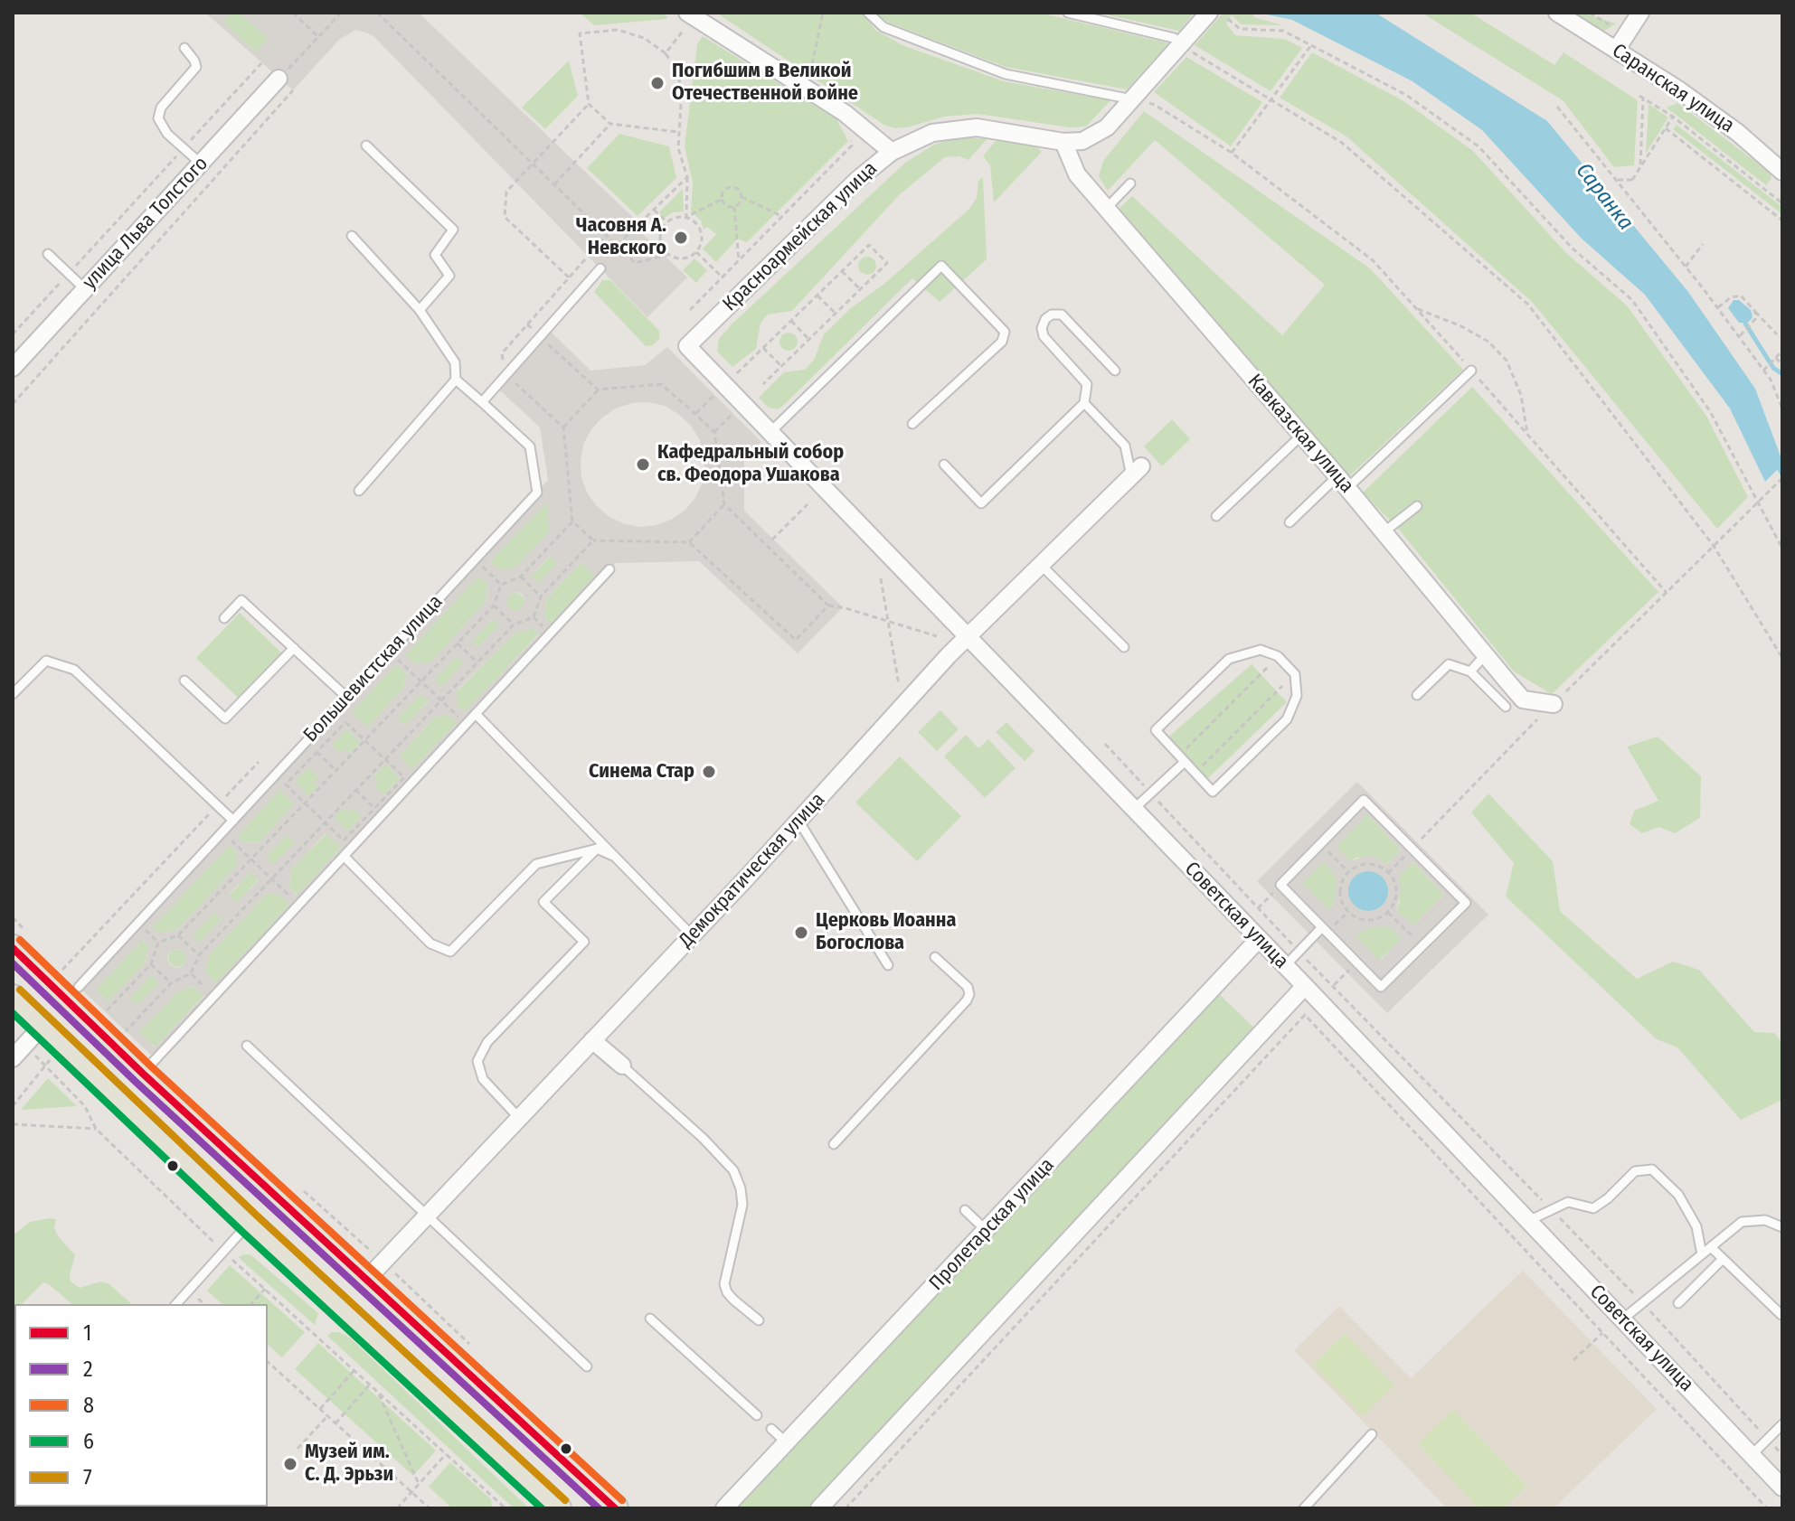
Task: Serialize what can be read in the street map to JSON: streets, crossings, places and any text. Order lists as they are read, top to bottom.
{
  "streets": {
    "main road": ["Большевистская улица"],
    "street": [
      "Саранская улица",
      "улица Льва Толстого",
      "Красноармейская улица",
      "Кавказская улица",
      "Демократическая улица",
      "Советская улица",
      "Пролетарская улица"
    ]
  },
  "crossings": [
    ["Красноармейская улица", "Кавказская улица"],
    ["Красноармейская улица", "Советская улица"],
    ["Демократическая улица", "Советская улица"],
    ["Советская улица", "Пролетарская улица"]
  ],
  "water": ["Саранка"],
  "places": [
    "Погибшим в Великой Отечественной войне",
    "Часовня А. Невского",
    "Кафедральный собор св. Феодора Ушакова",
    "Синема Стар",
    "Церковь Иоанна Богослова",
    "Музей им. С. Д. Эрьзи"
  ],
  "lines": [
    "transit line 8",
    "transit line 1",
    "transit line 2",
    "transit line 7",
    "transit line 6"
  ],
  "legend": [
    "1",
    "2",
    "8",
    "6",
    "7"
  ]
}
